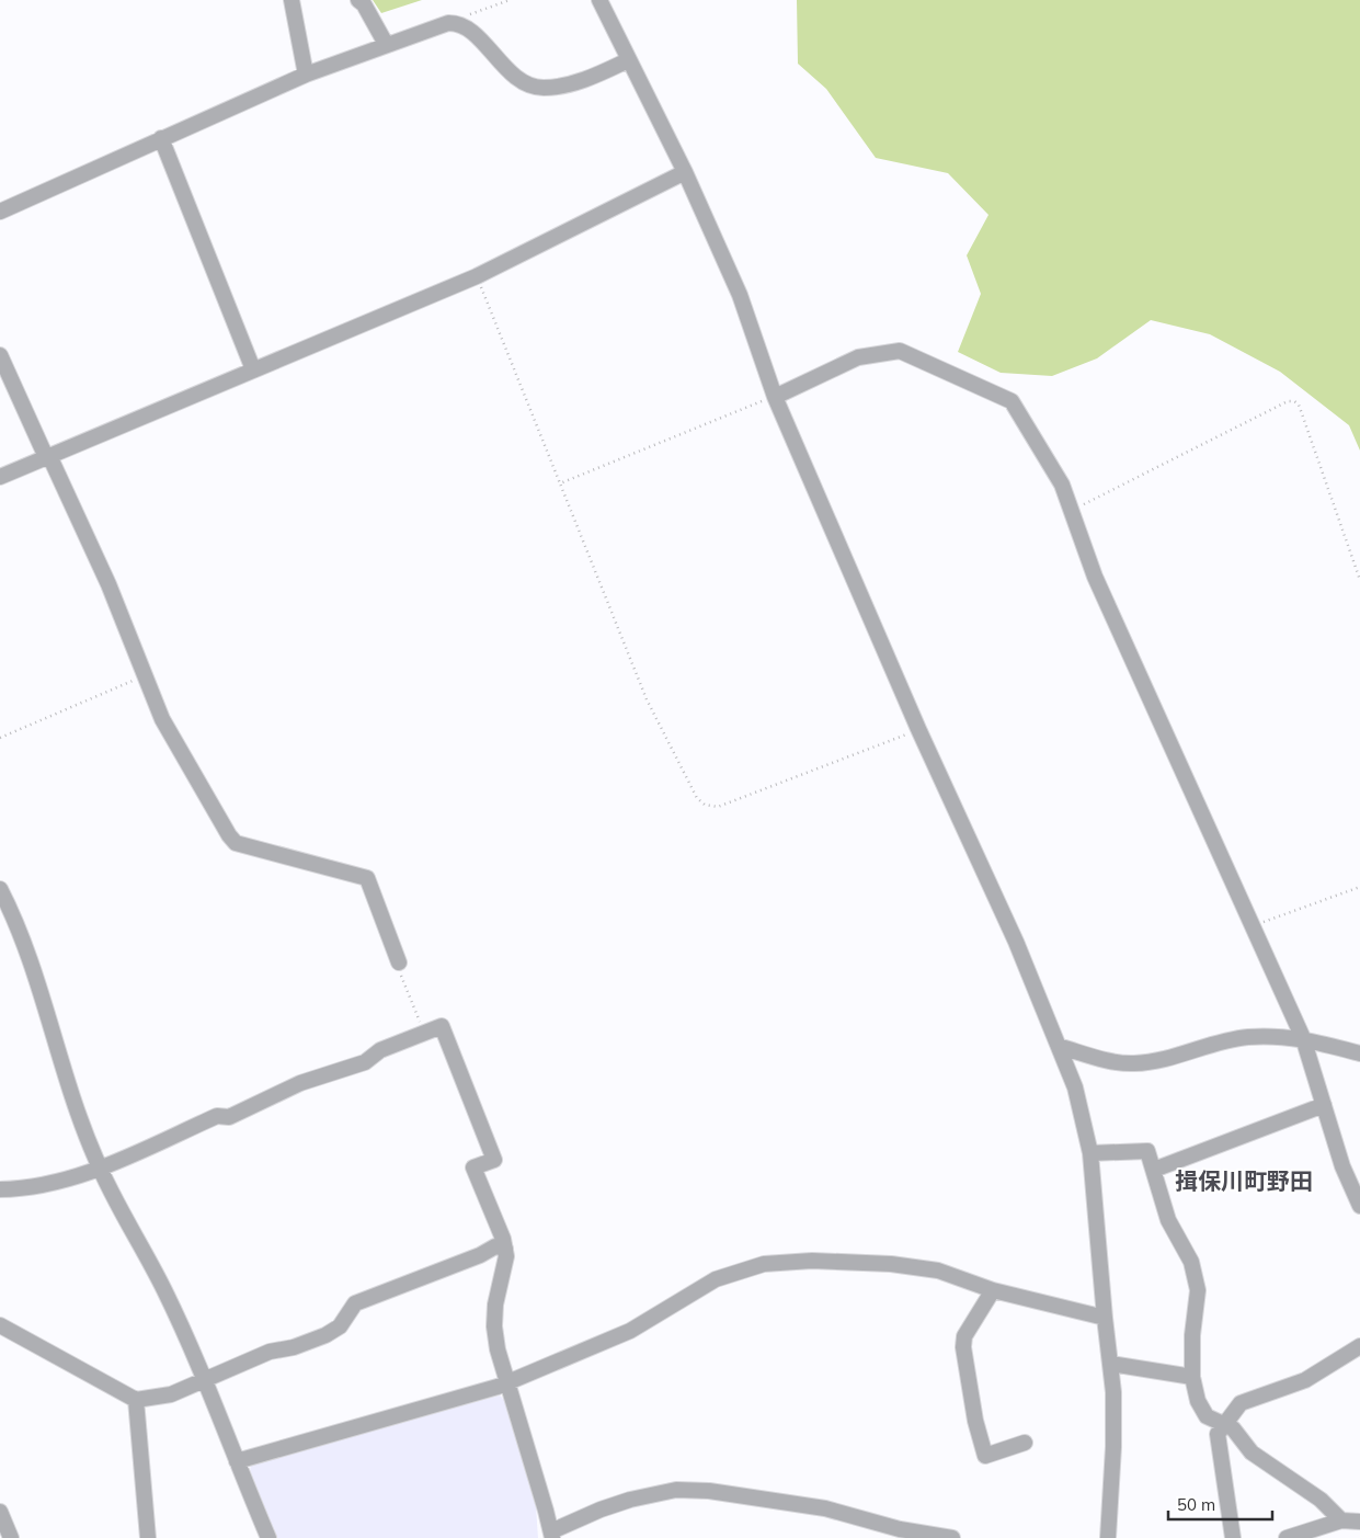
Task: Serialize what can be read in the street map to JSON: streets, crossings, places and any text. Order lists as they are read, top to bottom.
{
  "districts": ["揖保川町野田"],
  "scale_bar": "50 m"
}
